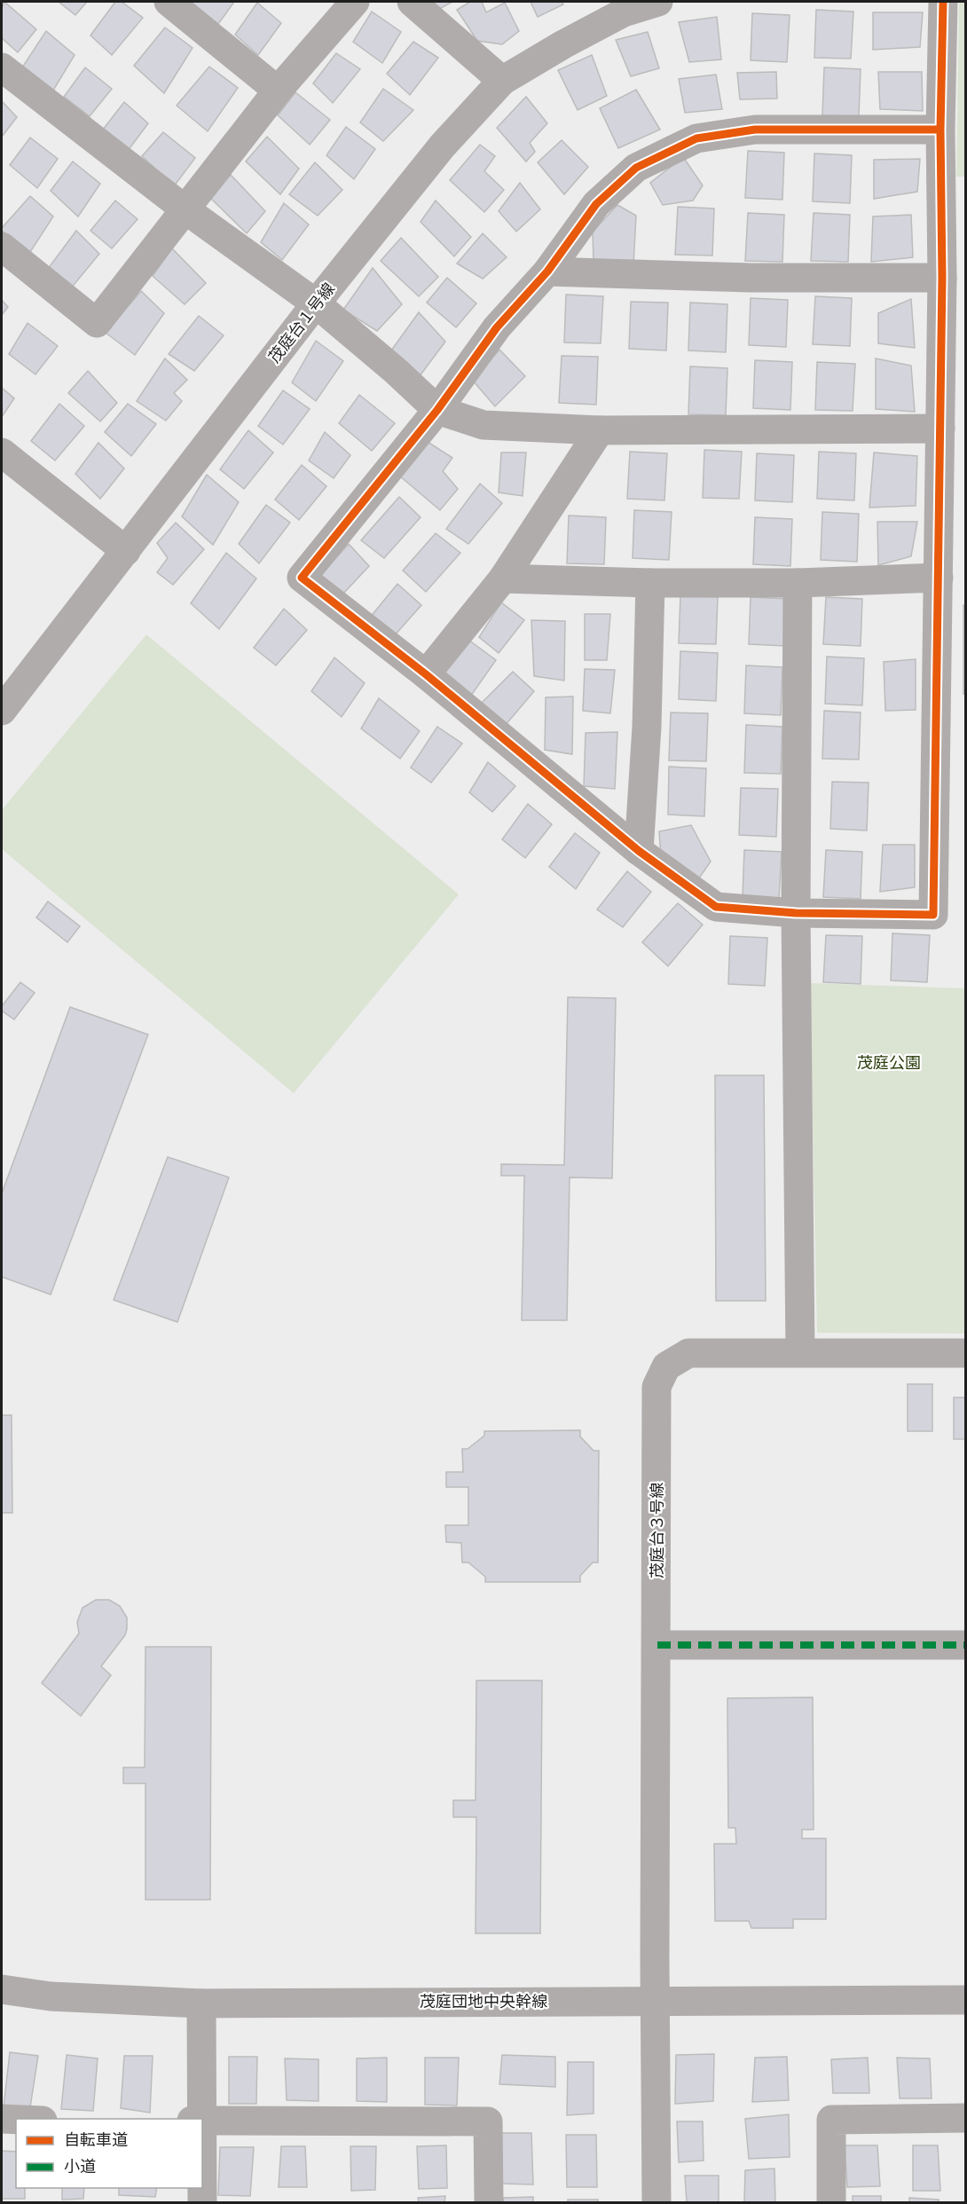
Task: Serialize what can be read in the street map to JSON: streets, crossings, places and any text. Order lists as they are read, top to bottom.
{
  "streets": {
    "street": ["茂庭台１号線", "茂庭台３号線", "茂庭団地中央幹線"]
  },
  "crossings": [
    ["茂庭台３号線", "茂庭団地中央幹線"]
  ],
  "parks": ["茂庭公園"],
  "legend": ["自転車道", "小道"]
}
